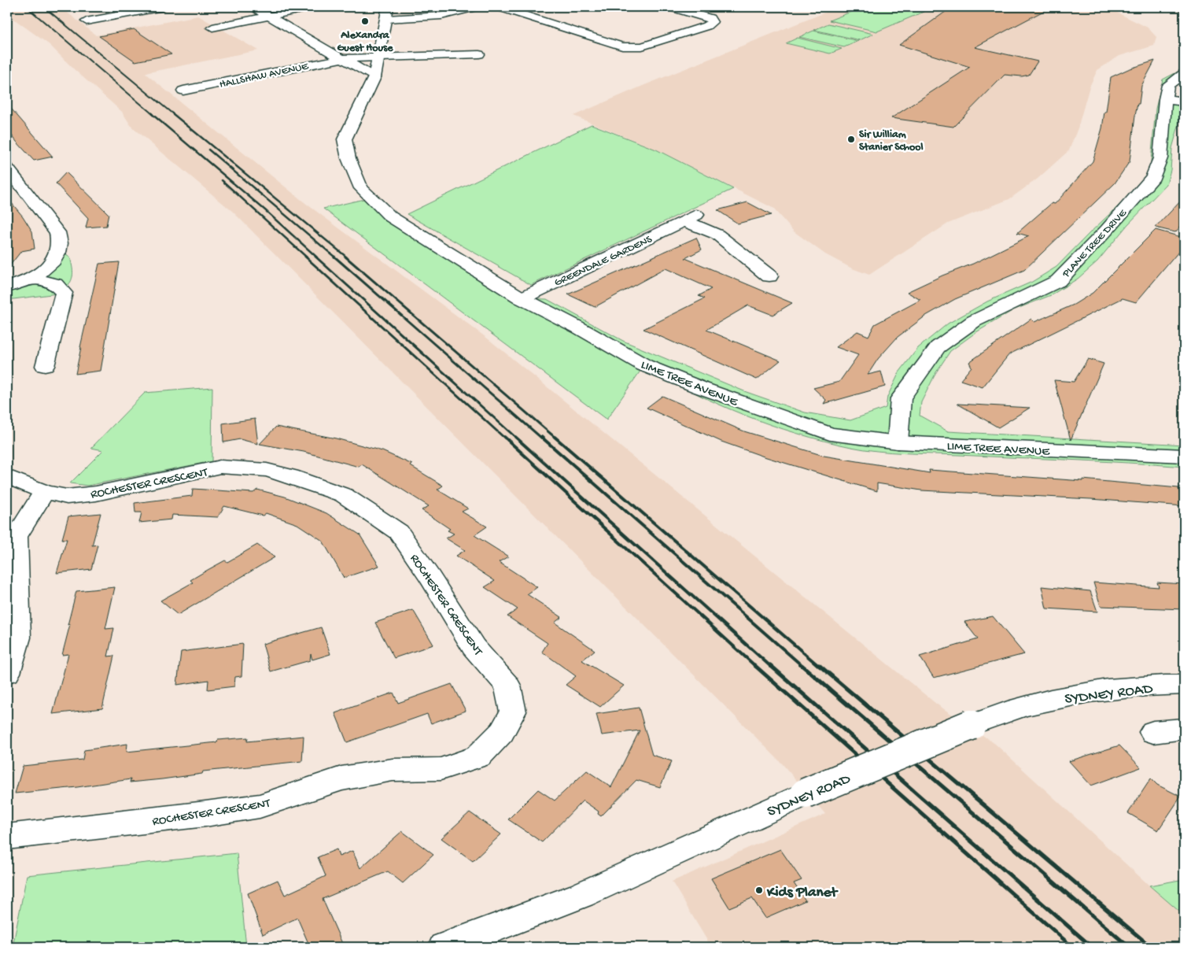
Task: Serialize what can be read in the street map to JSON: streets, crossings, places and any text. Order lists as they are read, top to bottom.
{
  "streets": {
    "street": [
      "HALLSHAW AVENUE",
      "PLANE TREE DRIVE",
      "GREENDALE GARDENS",
      "LIME TREE AVENUE",
      "ROCHESTER CRESCENT",
      "SYDNEY ROAD"
    ]
  },
  "crossings": [
    ["HALLSHAW AVENUE", "LIME TREE AVENUE"],
    ["PLANE TREE DRIVE", "LIME TREE AVENUE"],
    ["GREENDALE GARDENS", "LIME TREE AVENUE"]
  ],
  "places": ["Alexandra Guest House", "Sir William Stanier School", "Kids Planet"]
}
